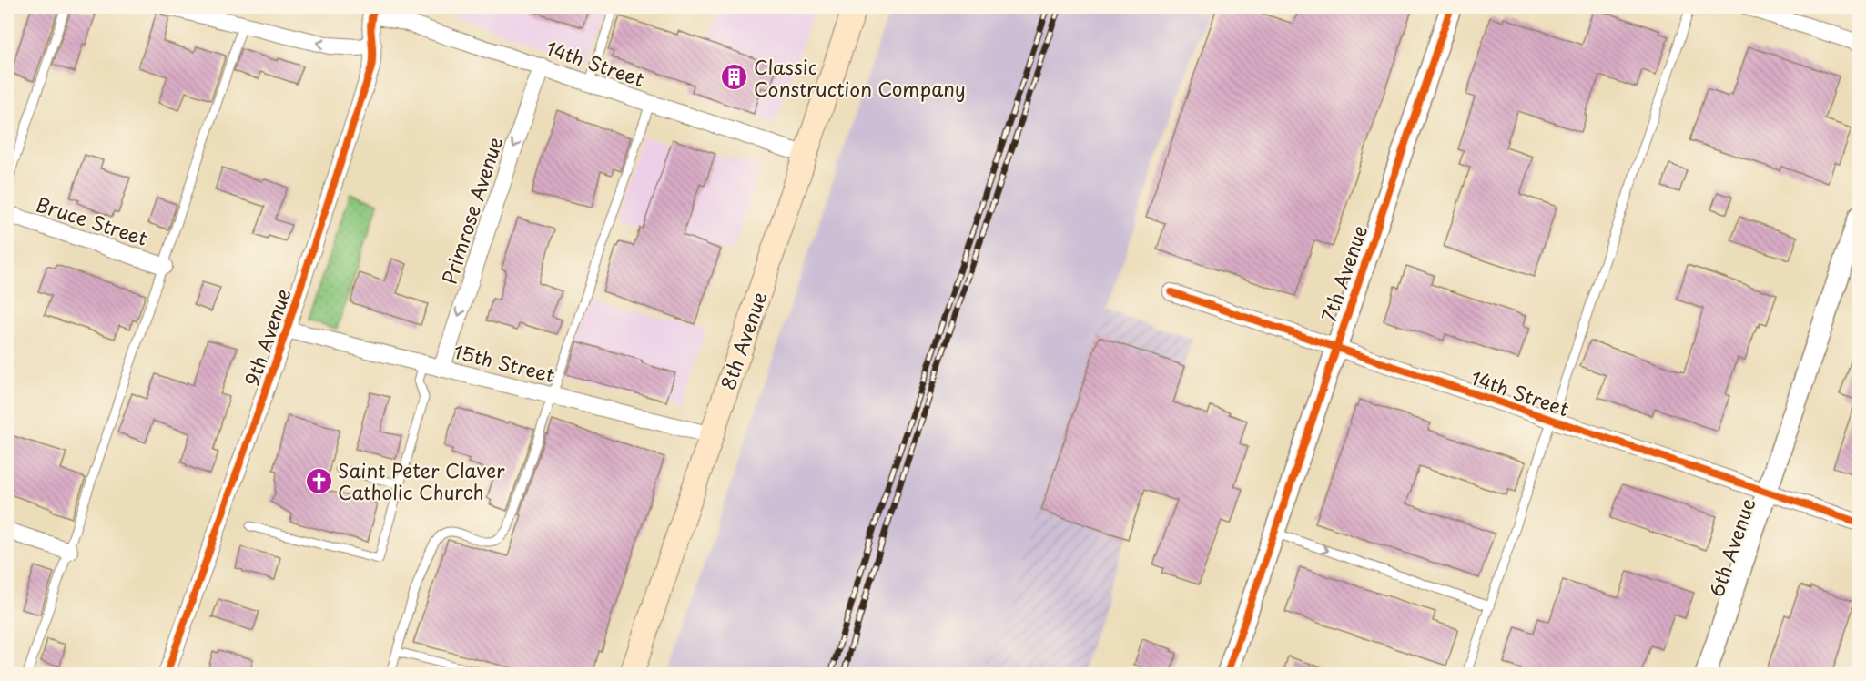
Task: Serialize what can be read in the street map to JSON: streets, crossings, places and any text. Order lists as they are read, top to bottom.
{
  "streets": {
    "main road": ["8th Avenue"],
    "street": [
      "14th Street",
      "Primrose Avenue",
      "Bruce Street",
      "7th Avenue",
      "9th Avenue",
      "15th Street",
      "6th Avenue"
    ]
  },
  "crossings": [
    ["14th Street", "Primrose Avenue"],
    ["14th Street", "7th Avenue"],
    ["14th Street", "9th Avenue"],
    ["14th Street", "8th Avenue"],
    ["14th Street", "6th Avenue"],
    ["Primrose Avenue", "15th Street"],
    ["9th Avenue", "15th Street"],
    ["8th Avenue", "15th Street"]
  ],
  "one_way": ["Primrose Avenue"],
  "places": {
    "building": ["Classic Construction Company"],
    "church": ["Saint Peter Claver Catholic Church"]
  }
}
